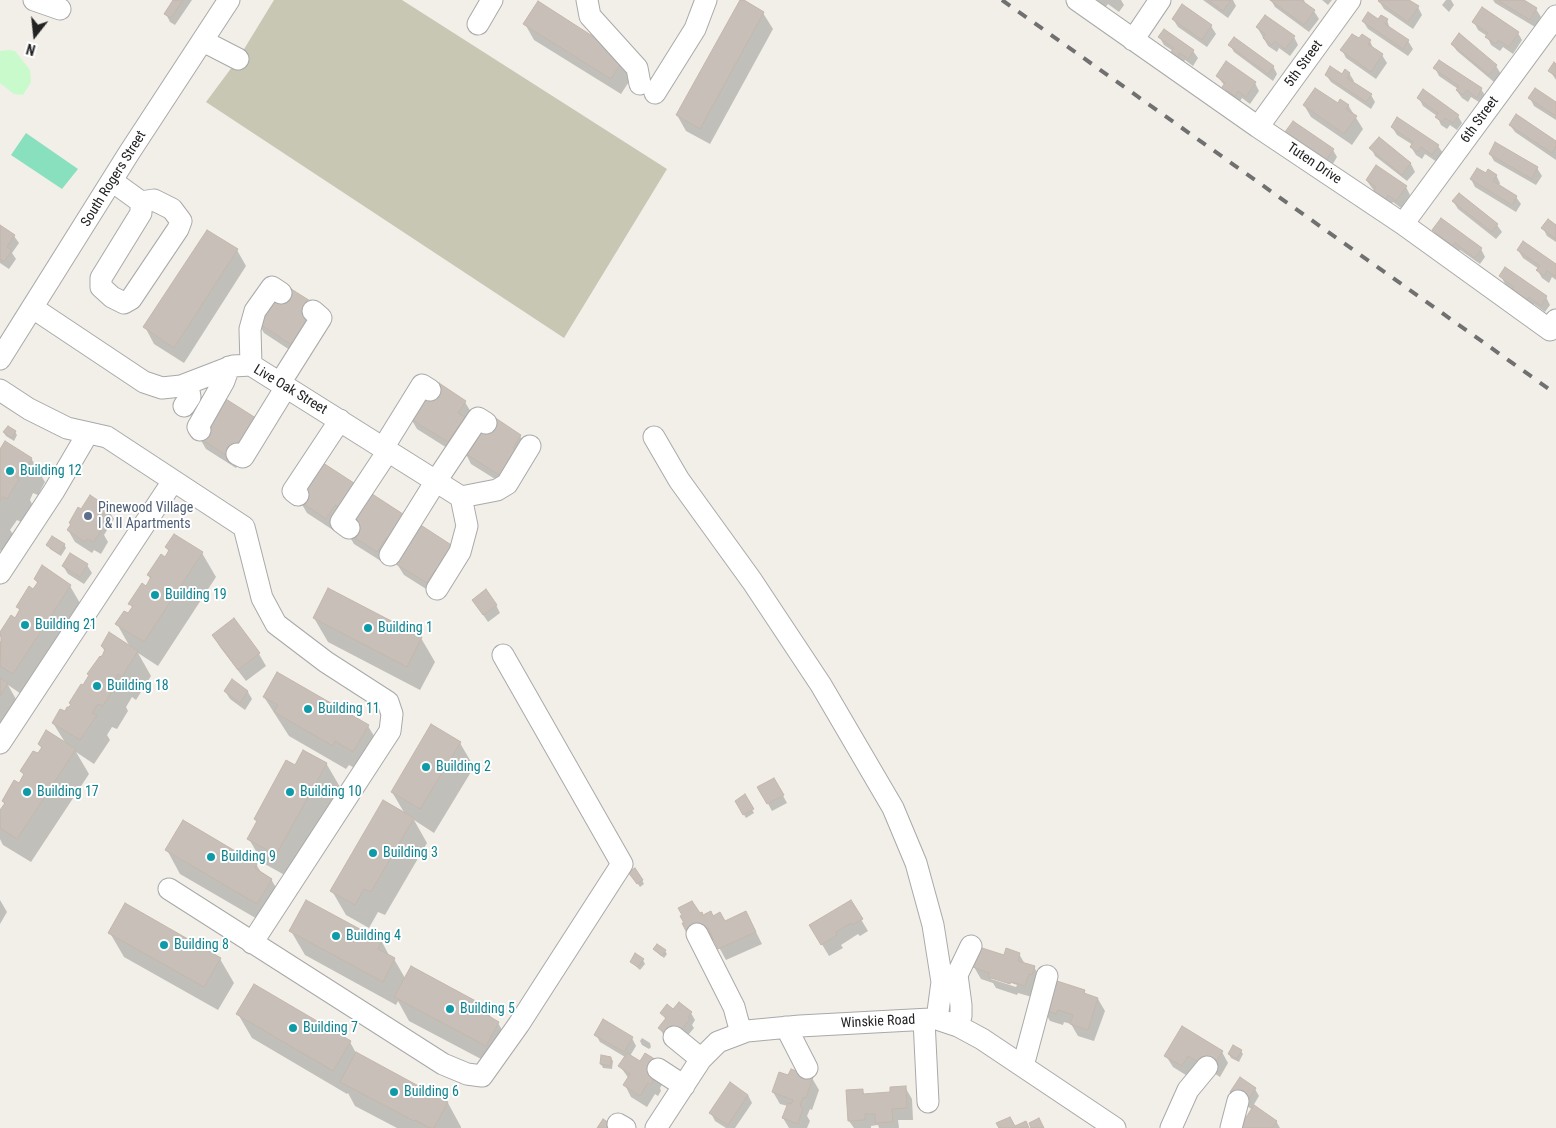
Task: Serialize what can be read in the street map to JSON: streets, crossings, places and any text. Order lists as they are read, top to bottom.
{
  "streets": {
    "street": [
      "5th Street",
      "6th Street",
      "Tuten Drive",
      "South Rogers Street",
      "Live Oak Street",
      "Winskie Road"
    ]
  },
  "crossings": [
    ["5th Street", "Tuten Drive"],
    ["6th Street", "Tuten Drive"],
    ["South Rogers Street", "Live Oak Street"]
  ],
  "places": [
    "Building 12",
    "Pinewood Village I & II Apartments",
    "Building 19",
    "Building 21",
    "Building 1",
    "Building 18",
    "Building 11",
    "Building 2",
    "Building 17",
    "Building 10",
    "Building 3",
    "Building 9",
    "Building 4",
    "Building 8",
    "Building 5",
    "Building 7",
    "Building 6"
  ],
  "north": "bottom"
}
